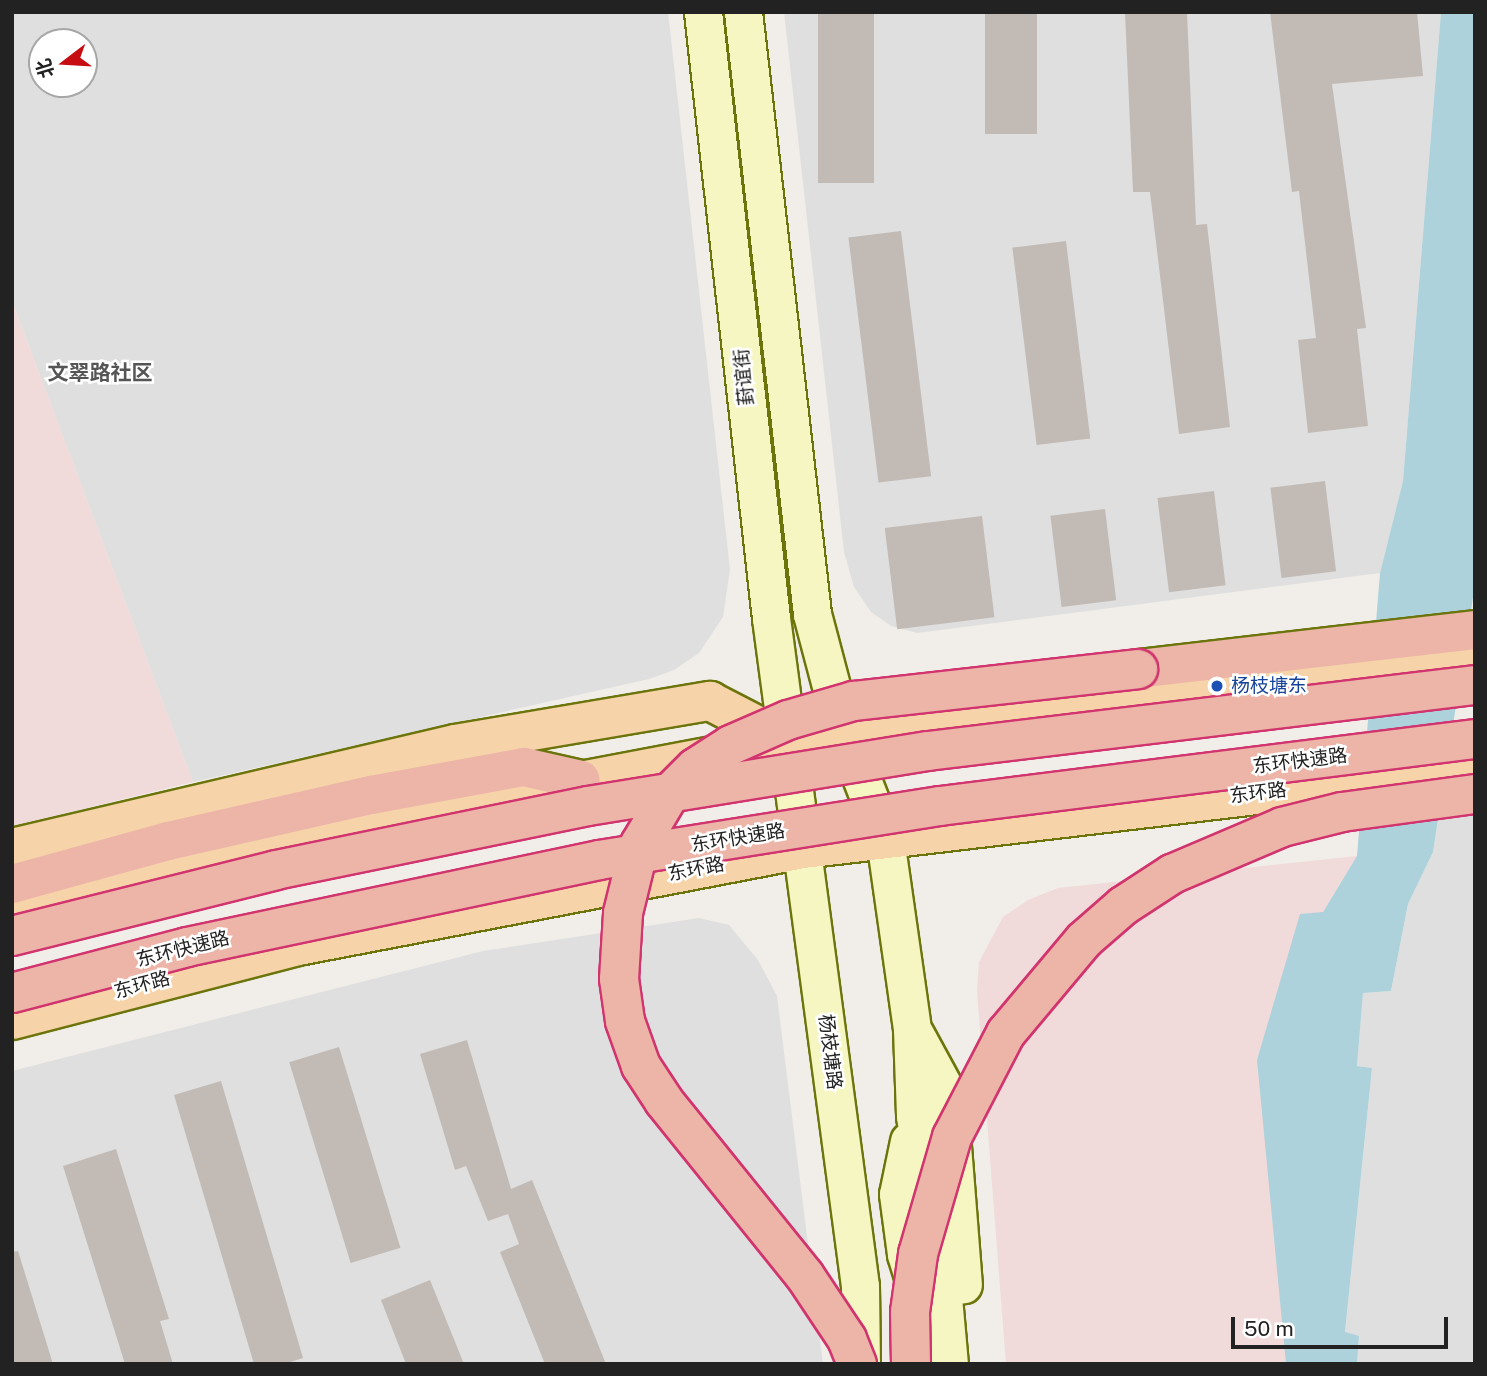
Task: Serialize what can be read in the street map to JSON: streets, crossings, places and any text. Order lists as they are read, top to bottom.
{
  "streets": {
    "highway": ["东环快速路"],
    "main road": ["葑谊街", "东环路", "杨枝塘路"]
  },
  "crossings": [
    ["葑谊街", "杨枝塘路"],
    ["东环快速路", "东环路"],
    ["东环路", "杨枝塘路"]
  ],
  "districts": ["文翠路社区"],
  "places": ["杨枝塘东"],
  "scale_bar": "50 m",
  "north": "left"
}
